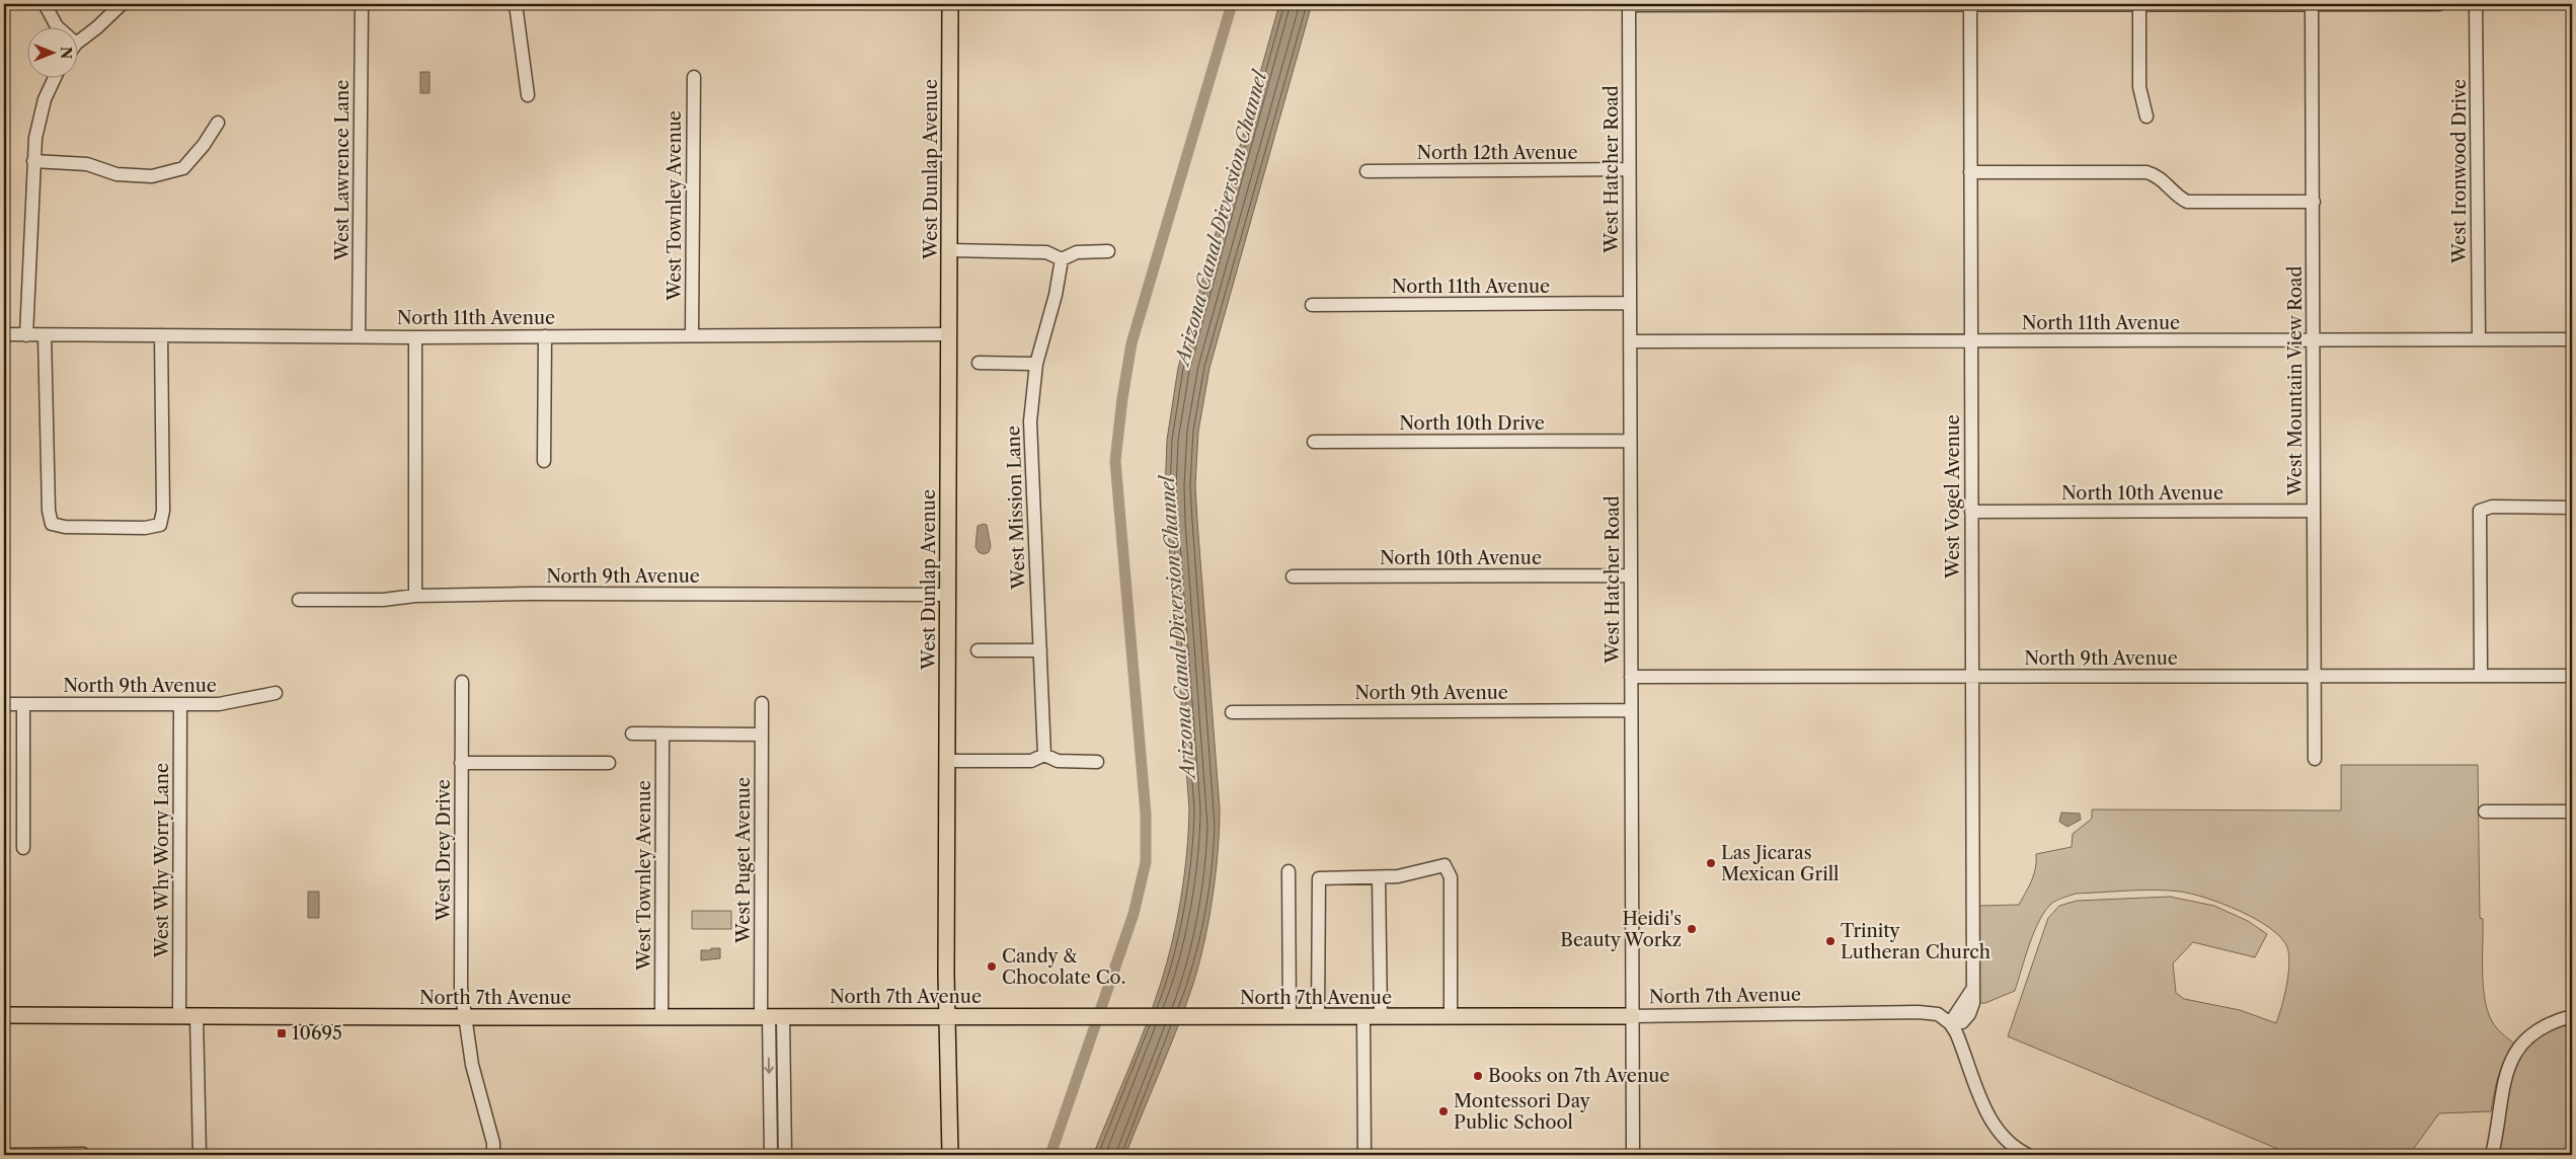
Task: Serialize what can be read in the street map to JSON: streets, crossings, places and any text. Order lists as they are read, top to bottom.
{
  "streets": {
    "main road": ["West Dunlap Avenue", "North 7th Avenue"],
    "street": [
      "North 12th Avenue",
      "West Hatcher Road",
      "West Lawrence Lane",
      "West Ironwood Drive",
      "West Townley Avenue",
      "North 11th Avenue",
      "West Mountain View Road",
      "North 10th Drive",
      "North 10th Avenue",
      "West Vogel Avenue",
      "West Mission Lane",
      "North 9th Avenue",
      "West Drey Drive",
      "West Why Worry Lane",
      "West Puget Avenue"
    ]
  },
  "crossings": [
    ["North 12th Avenue", "West Hatcher Road"],
    ["West Dunlap Avenue", "North 11th Avenue"],
    ["West Dunlap Avenue", "North 9th Avenue"],
    ["West Dunlap Avenue", "North 7th Avenue"],
    ["West Hatcher Road", "North 11th Avenue"],
    ["West Hatcher Road", "North 10th Drive"],
    ["West Hatcher Road", "North 10th Avenue"],
    ["West Hatcher Road", "North 9th Avenue"],
    ["West Hatcher Road", "North 7th Avenue"],
    ["West Lawrence Lane", "North 11th Avenue"],
    ["West Ironwood Drive", "North 11th Avenue"],
    ["West Townley Avenue", "North 11th Avenue"],
    ["West Townley Avenue", "North 7th Avenue"],
    ["North 11th Avenue", "West Mountain View Road"],
    ["North 11th Avenue", "West Vogel Avenue"],
    ["West Mountain View Road", "North 10th Avenue"],
    ["West Mountain View Road", "North 9th Avenue"],
    ["North 10th Avenue", "West Vogel Avenue"],
    ["West Vogel Avenue", "North 9th Avenue"],
    ["West Vogel Avenue", "North 7th Avenue"],
    ["North 9th Avenue", "West Why Worry Lane"],
    ["West Drey Drive", "North 7th Avenue"],
    ["West Why Worry Lane", "North 7th Avenue"],
    ["West Puget Avenue", "North 7th Avenue"]
  ],
  "water": ["Arizona Canal Diversion Channel"],
  "places": {
    "other": [
      "Las Jicaras Mexican Grill",
      "Heidi's Beauty Workz",
      "Trinity Lutheran Church",
      "Candy & Chocolate Co.",
      "Books on 7th Avenue",
      "Montessori Day Public School"
    ],
    "transit": ["10695"]
  },
  "north": "right"
}
